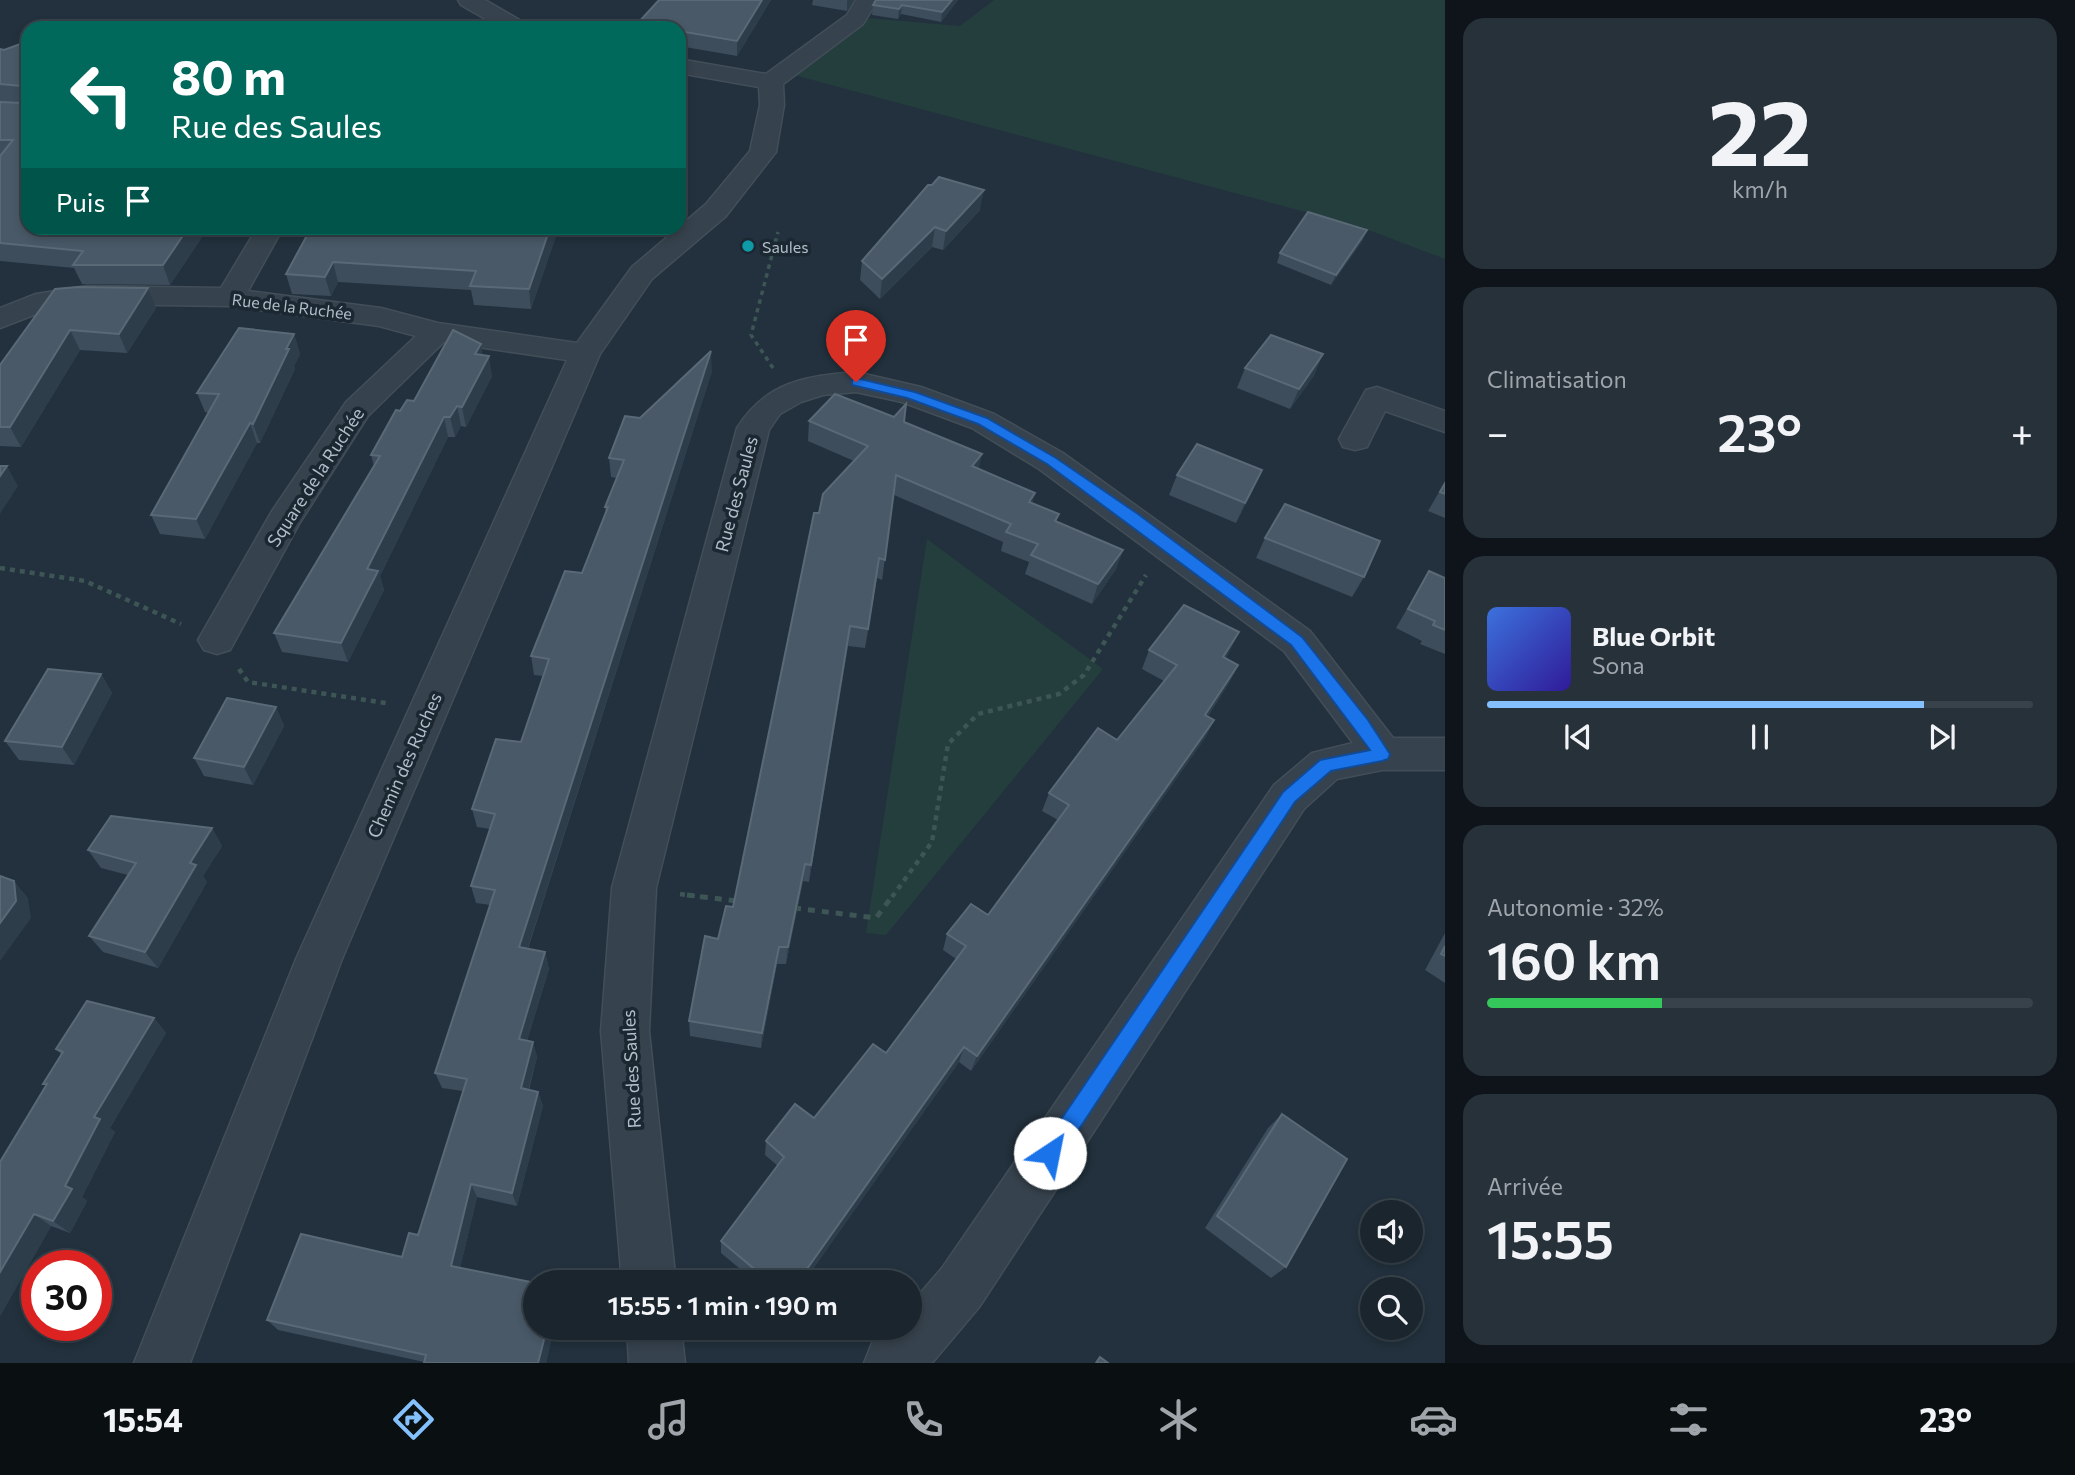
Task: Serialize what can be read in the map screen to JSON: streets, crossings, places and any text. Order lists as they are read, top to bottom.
{
  "streets": {
    "street": [
      "Rue de la Ruchée",
      "Square de la Ruchée",
      "Rue des Saules",
      "Chemin des Ruches"
    ]
  },
  "crossings": [
    ["Rue de la Ruchée", "Square de la Ruchée"],
    ["Rue de la Ruchée", "Chemin des Ruches"]
  ],
  "places": ["Saules"],
  "page": {
    "tile": [
      ["22", "km/h"],
      "Climatisation",
      ["Autonomie · 32%", "160 km"],
      ["Arrivée", "15:55"]
    ],
    "turn": ["80 m", "Rue des Saules"],
    "then": "Puis",
    "heat": ["−", "23°", "+"],
    "song": ["Blue Orbit", "Sona"],
    "limit": "30",
    "trip": "15:55 · 1 min · 190 m",
    "tabs": ["15:54", "23°"]
  }
}
